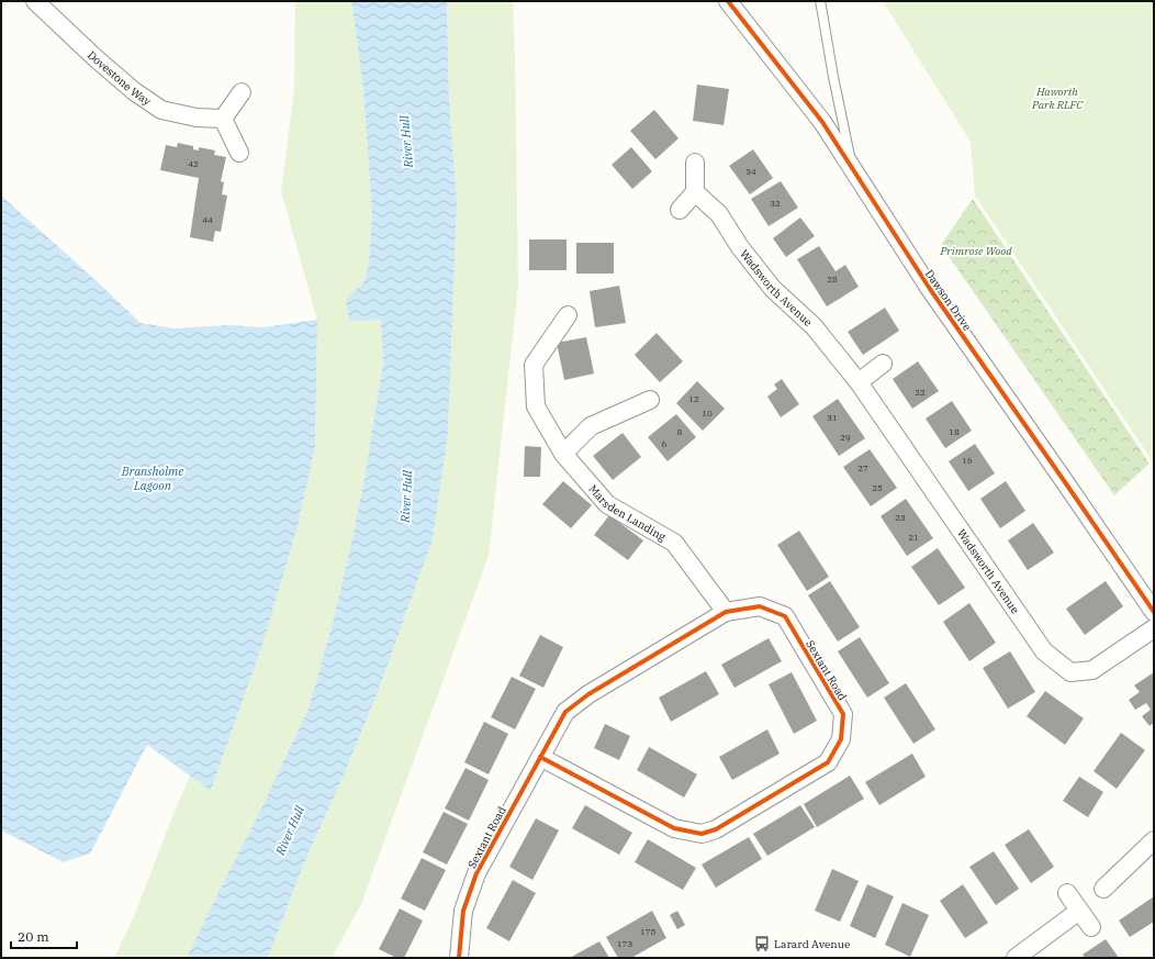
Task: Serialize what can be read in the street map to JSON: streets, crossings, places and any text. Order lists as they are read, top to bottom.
{
  "streets": {
    "street": [
      "Dovestone Way",
      "Wadsworth Avenue",
      "Dawson Drive",
      "Marsden Landing",
      "Sextant Road"
    ]
  },
  "crossings": [
    ["Marsden Landing", "Sextant Road"]
  ],
  "water": ["River Hull", "Bransholme Lagoon"],
  "parks": ["Haworth Park RLFC", "Primrose Wood"],
  "places": {
    "bus stop": ["Larard Avenue"]
  },
  "house_numbers": [
    "42",
    "34",
    "32",
    "44",
    "28",
    "22",
    "12",
    "10",
    "31",
    "8",
    "18",
    "29",
    "6",
    "16",
    "27",
    "25",
    "23",
    "21",
    "175",
    "173"
  ],
  "scale_bar": "20 m"
}
